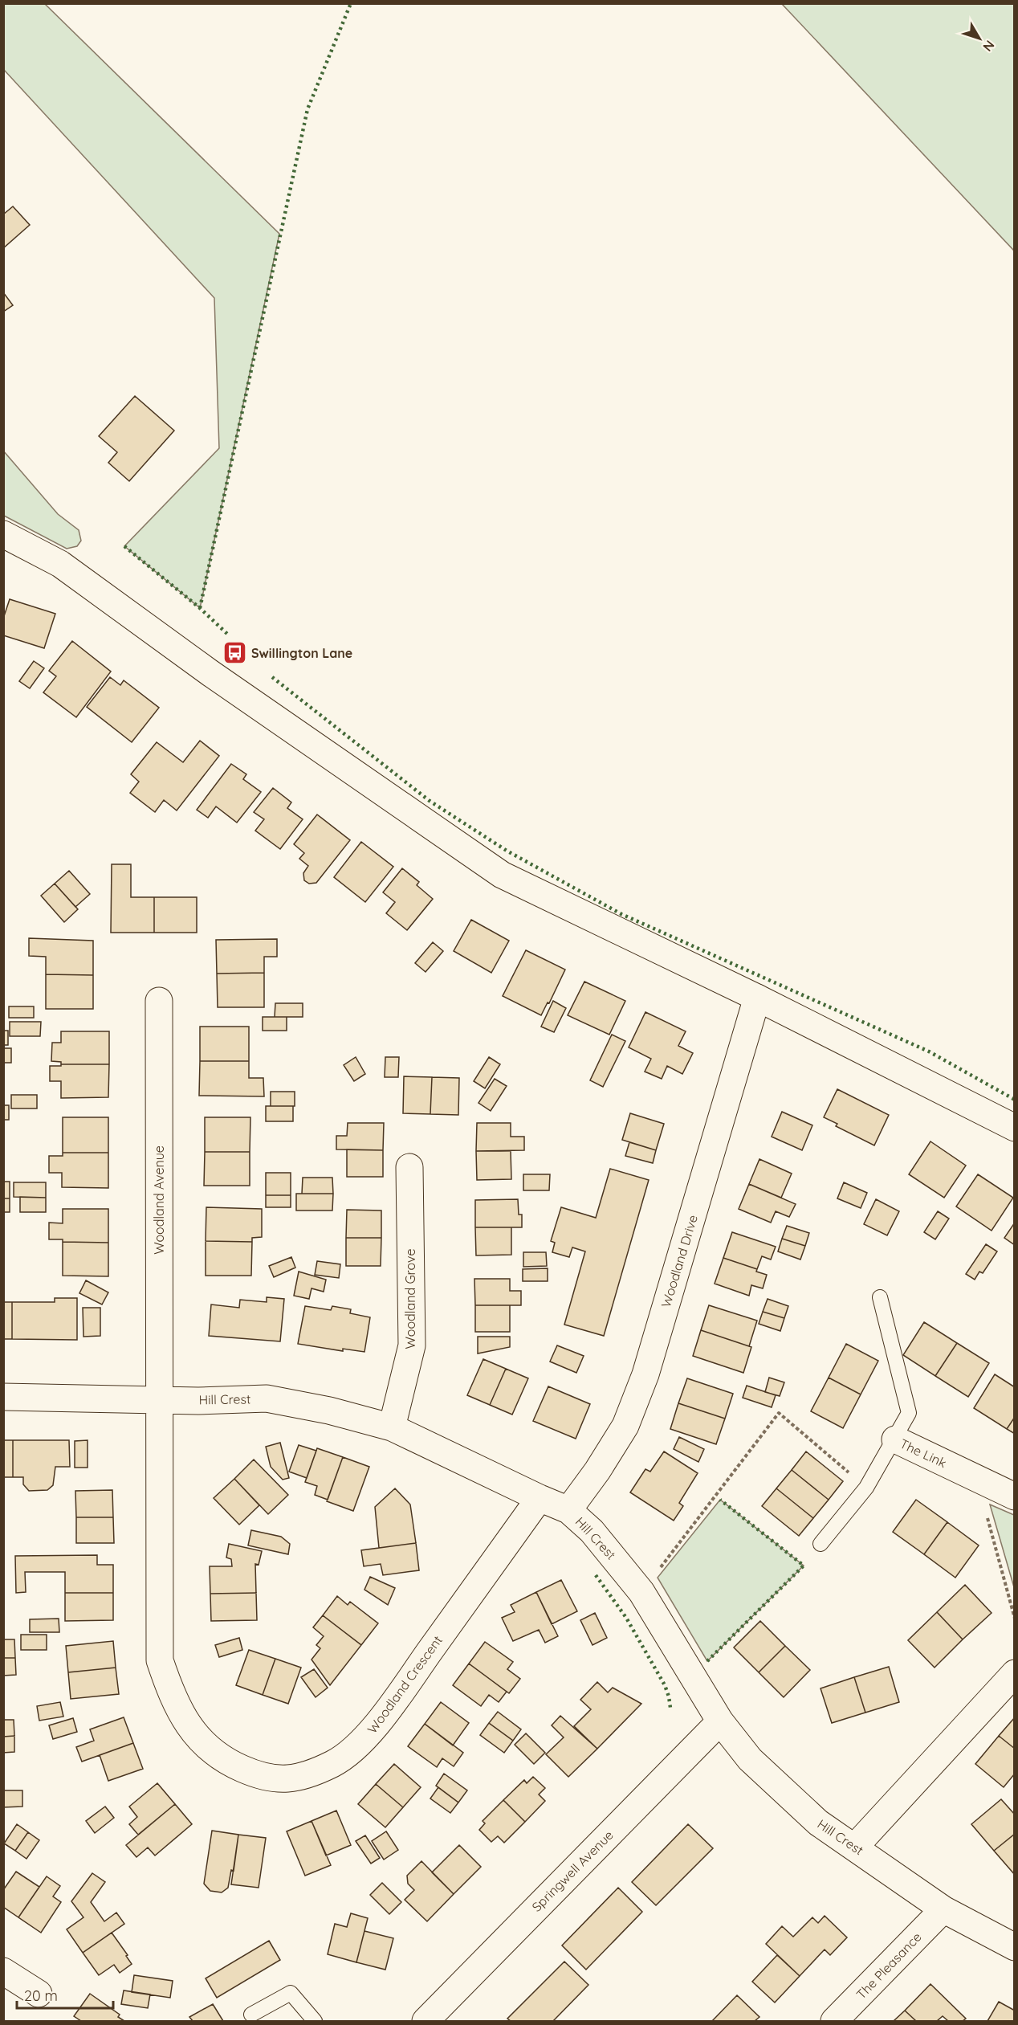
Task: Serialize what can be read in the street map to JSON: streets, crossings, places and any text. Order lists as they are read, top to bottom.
{
  "streets": {
    "street": [
      "Woodland Avenue",
      "Woodland Drive",
      "Woodland Grove",
      "Hill Crest",
      "The Link",
      "Woodland Crescent",
      "Springwell Avenue",
      "The Pleasance"
    ]
  },
  "crossings": [
    ["Woodland Avenue", "Hill Crest"],
    ["Woodland Avenue", "Woodland Crescent"],
    ["Woodland Drive", "Hill Crest"],
    ["Woodland Grove", "Hill Crest"],
    ["Hill Crest", "Woodland Crescent"],
    ["Hill Crest", "Springwell Avenue"],
    ["Hill Crest", "The Pleasance"]
  ],
  "places": {
    "bus stop": ["Swillington Lane"]
  },
  "scale_bar": "20 m",
  "north": "bottom right"
}
